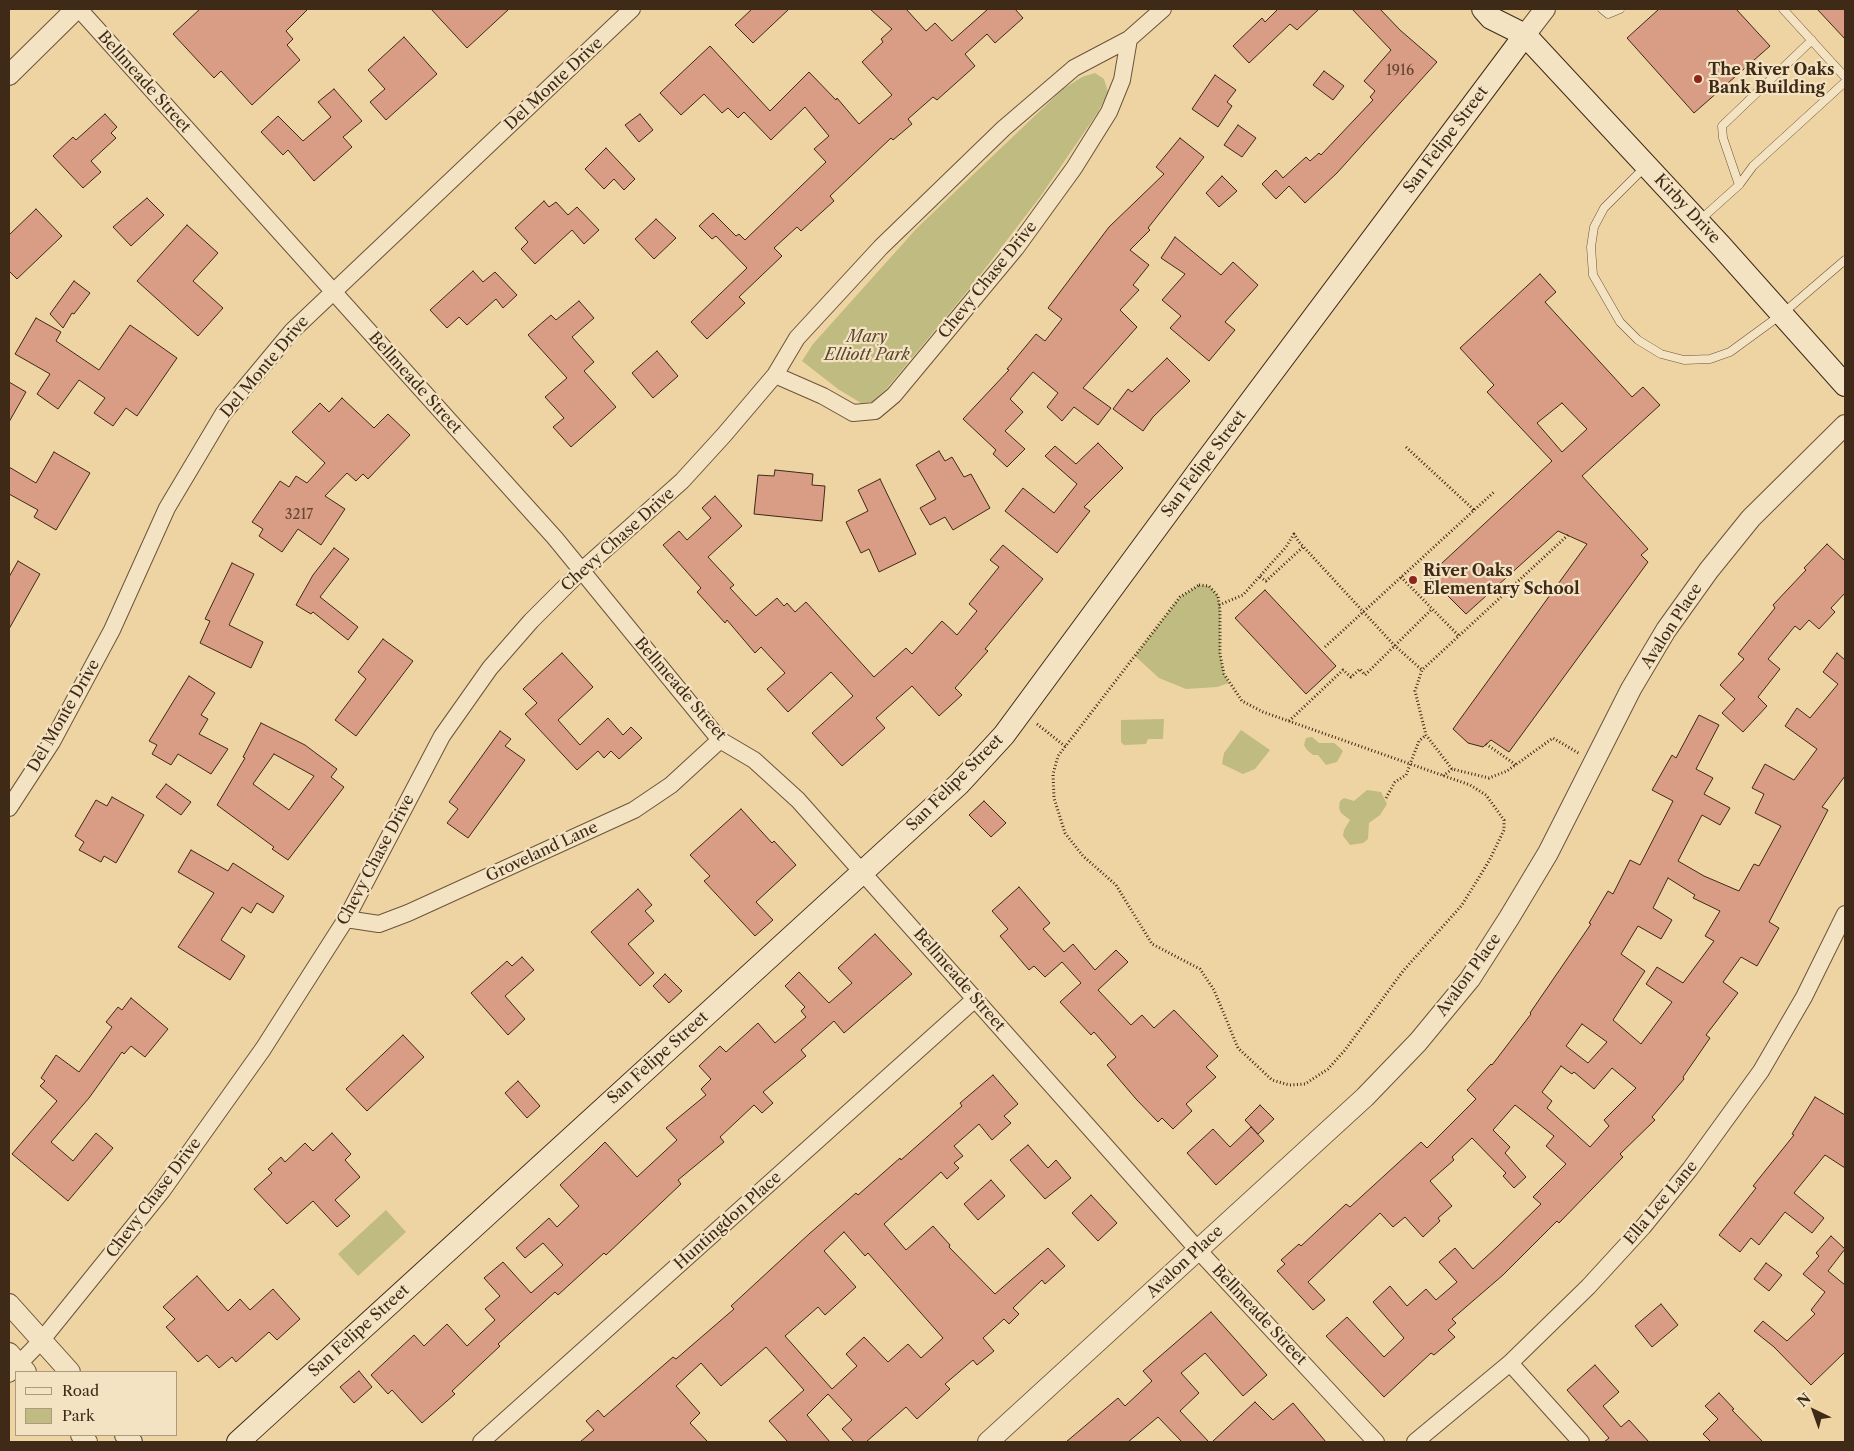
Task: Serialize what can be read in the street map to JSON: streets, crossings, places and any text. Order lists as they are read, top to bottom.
{
  "streets": {
    "main road": ["San Felipe Street", "Kirby Drive"],
    "street": [
      "Bellmeade Street",
      "Del Monte Drive",
      "Chevy Chase Drive",
      "Avalon Place",
      "Groveland Lane",
      "Ella Lee Lane",
      "Huntingdon Place"
    ]
  },
  "crossings": [
    ["Bellmeade Street", "Del Monte Drive"],
    ["Bellmeade Street", "San Felipe Street"],
    ["Bellmeade Street", "Chevy Chase Drive"],
    ["Bellmeade Street", "Avalon Place"],
    ["Bellmeade Street", "Groveland Lane"],
    ["Bellmeade Street", "Huntingdon Place"],
    ["San Felipe Street", "Kirby Drive"],
    ["Chevy Chase Drive", "Groveland Lane"]
  ],
  "parks": ["Mary Elliott Park"],
  "places": ["The River Oaks Bank Building", "River Oaks Elementary School"],
  "house_numbers": ["1916", "3217"],
  "legend": ["Road", "Park"],
  "north": "top left"
}
